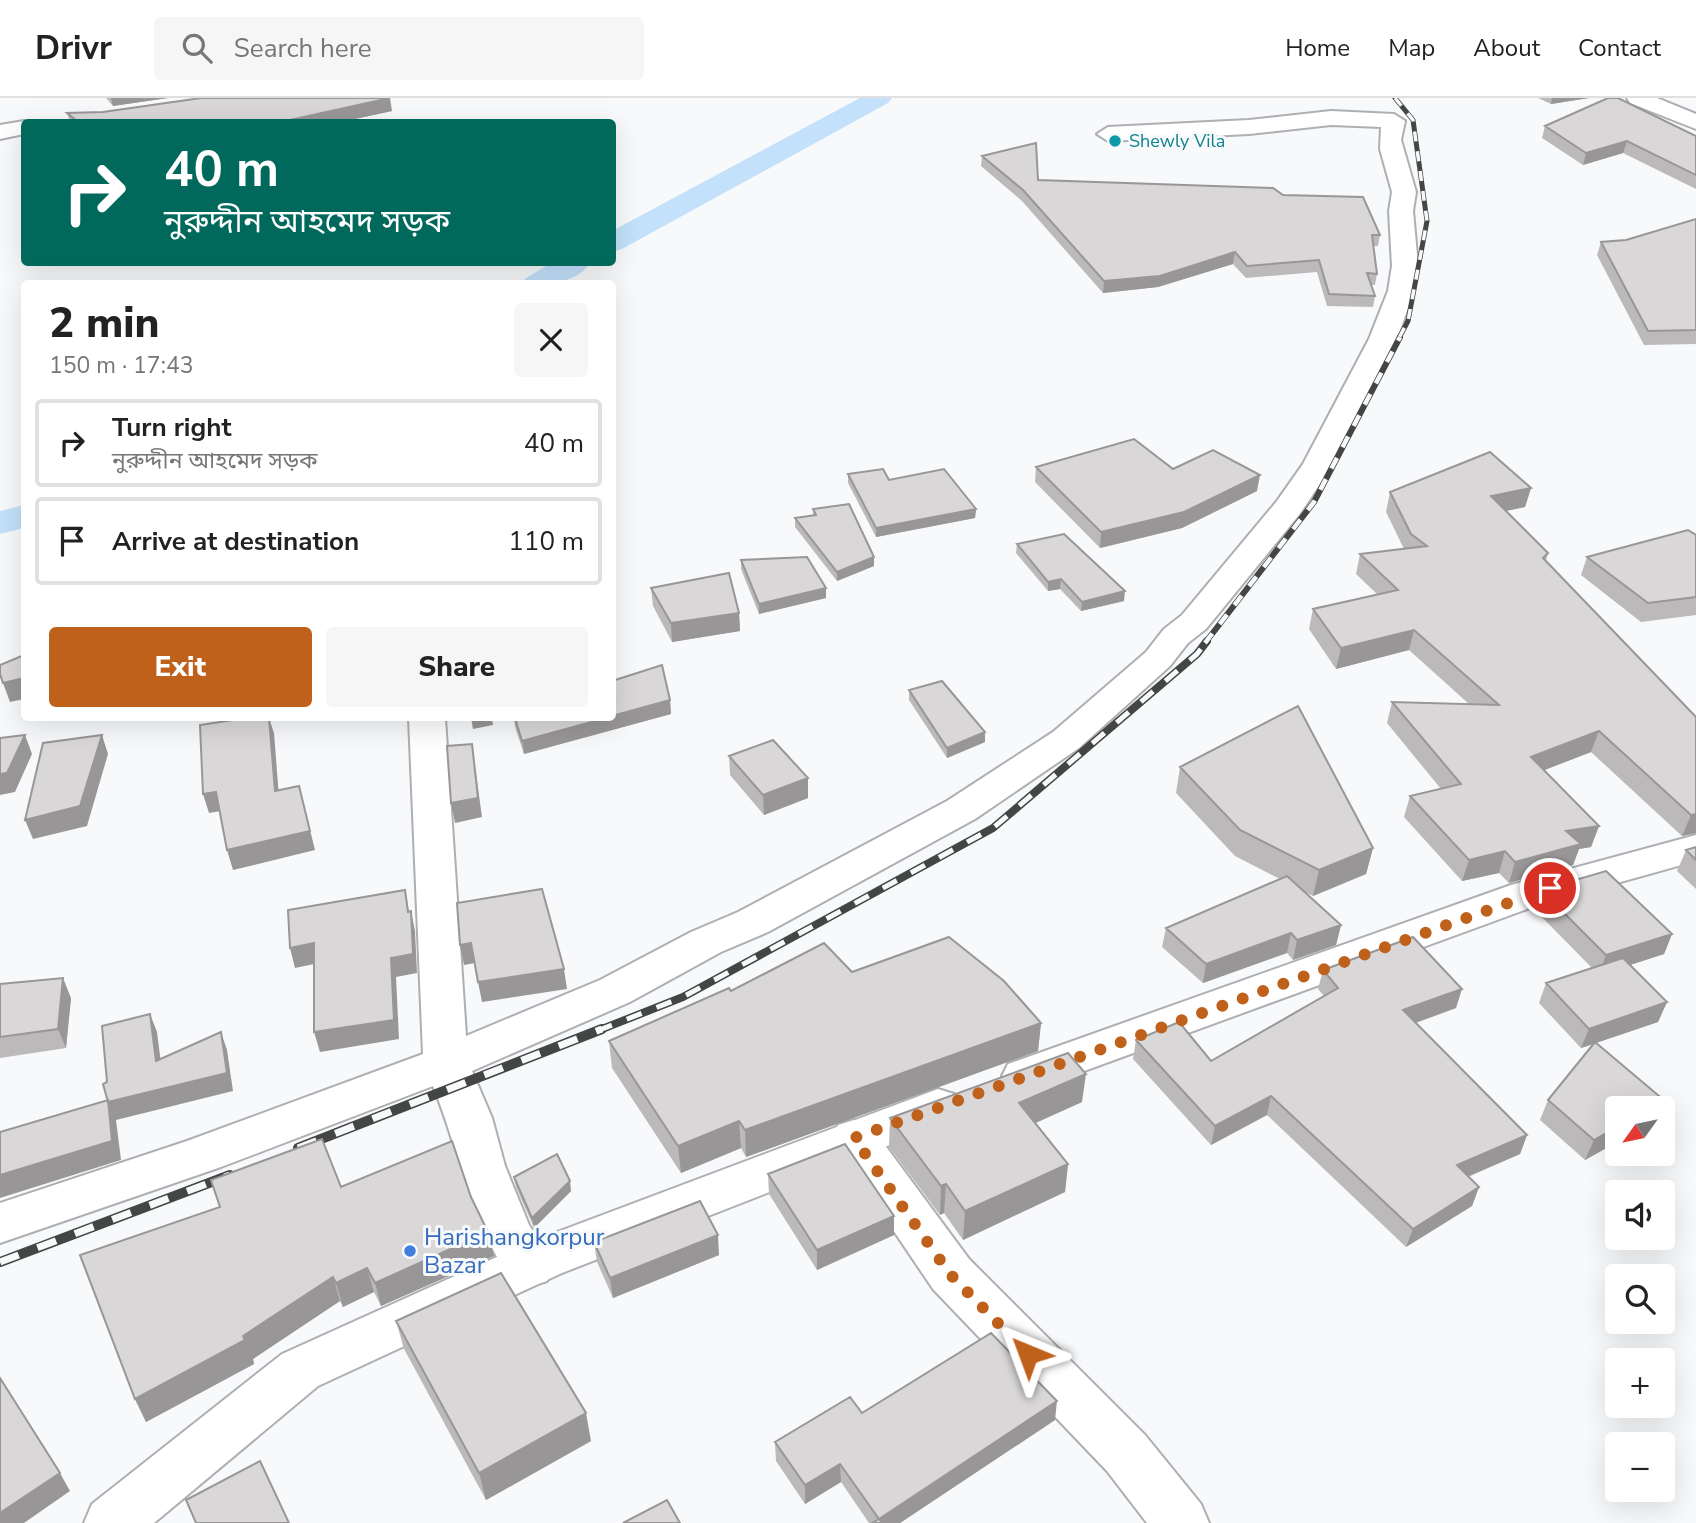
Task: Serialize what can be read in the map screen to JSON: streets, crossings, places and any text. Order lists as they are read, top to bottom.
{
  "places": ["Shewly Vila", "Harishangkorpur Bazar"],
  "north": "bottom left",
  "page": {
    "header": "Drivr",
    "search": "Search here",
    "nav": [
      "Home",
      "Map",
      "About",
      "Contact"
    ],
    "turn": ["40 m", "নুরুদ্দীন আহমেদ সড়ক"],
    "heading": ["2 min", "150 m · 17:43"],
    "list": [
      {
        "name": "Turn right",
        "note": "নুরুদ্দীন আহমেদ সড়ক",
        "value": "40 m"
      },
      {
        "name": "Arrive at destination",
        "value": "110 m"
      }
    ],
    "buttons": ["Exit", "Share"],
    "map_buttons": ["+", "−"]
  }
}
